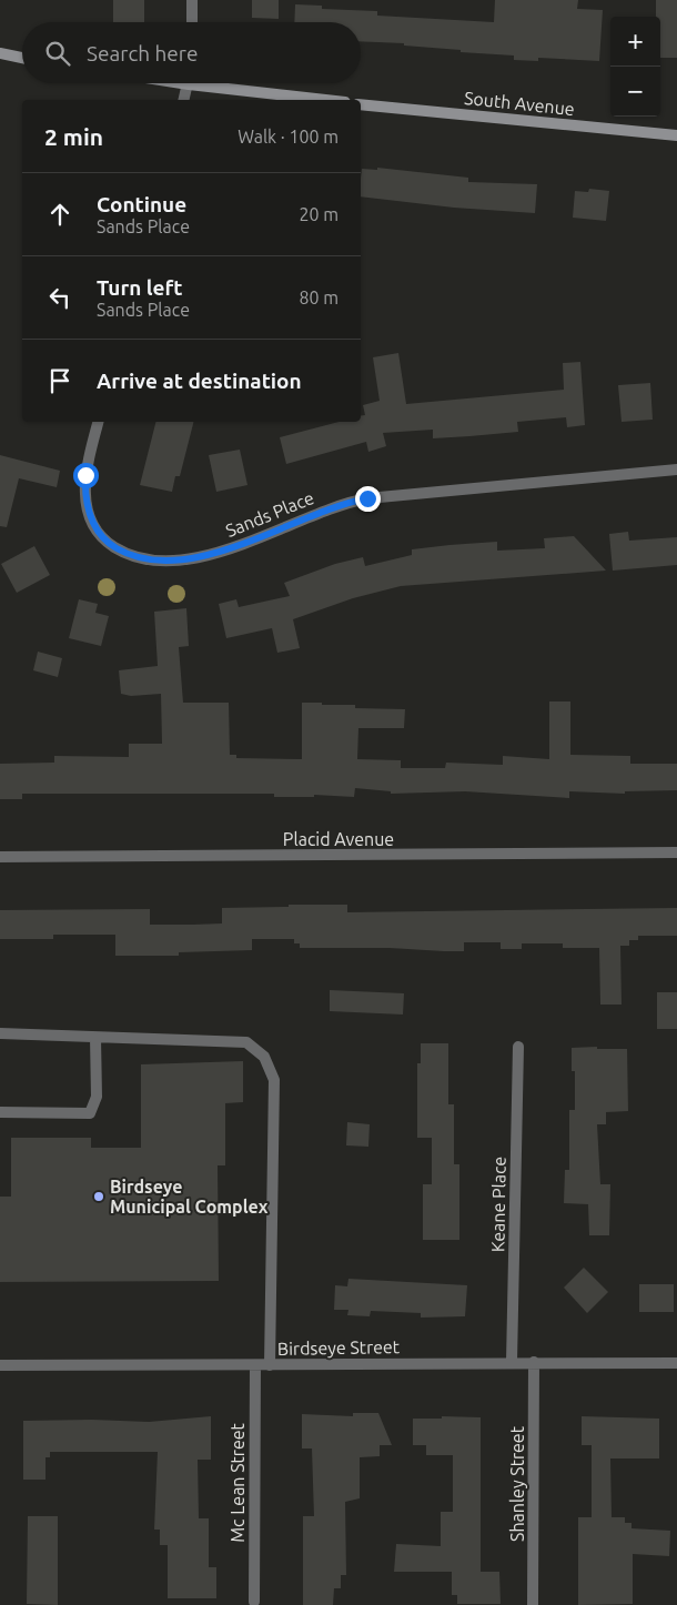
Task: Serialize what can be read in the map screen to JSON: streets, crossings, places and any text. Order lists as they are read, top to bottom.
{
  "streets": {
    "main road": ["South Avenue"],
    "street": [
      "Sands Place",
      "Placid Avenue",
      "Keane Place",
      "Birdseye Street",
      "Mc Lean Street",
      "Shanley Street"
    ]
  },
  "crossings": [
    ["Keane Place", "Birdseye Street"],
    ["Birdseye Street", "Mc Lean Street"],
    ["Birdseye Street", "Shanley Street"]
  ],
  "places": ["Birdseye Municipal Complex"],
  "page": {
    "map_buttons": ["+", "−"],
    "search": "Search here",
    "heading": ["2 min", "Walk · 100 m"],
    "list": [
      ["Continue", "Sands Place", "20 m"],
      ["Turn left", "Sands Place", "80 m"],
      "Arrive at destination"
    ]
  }
}
